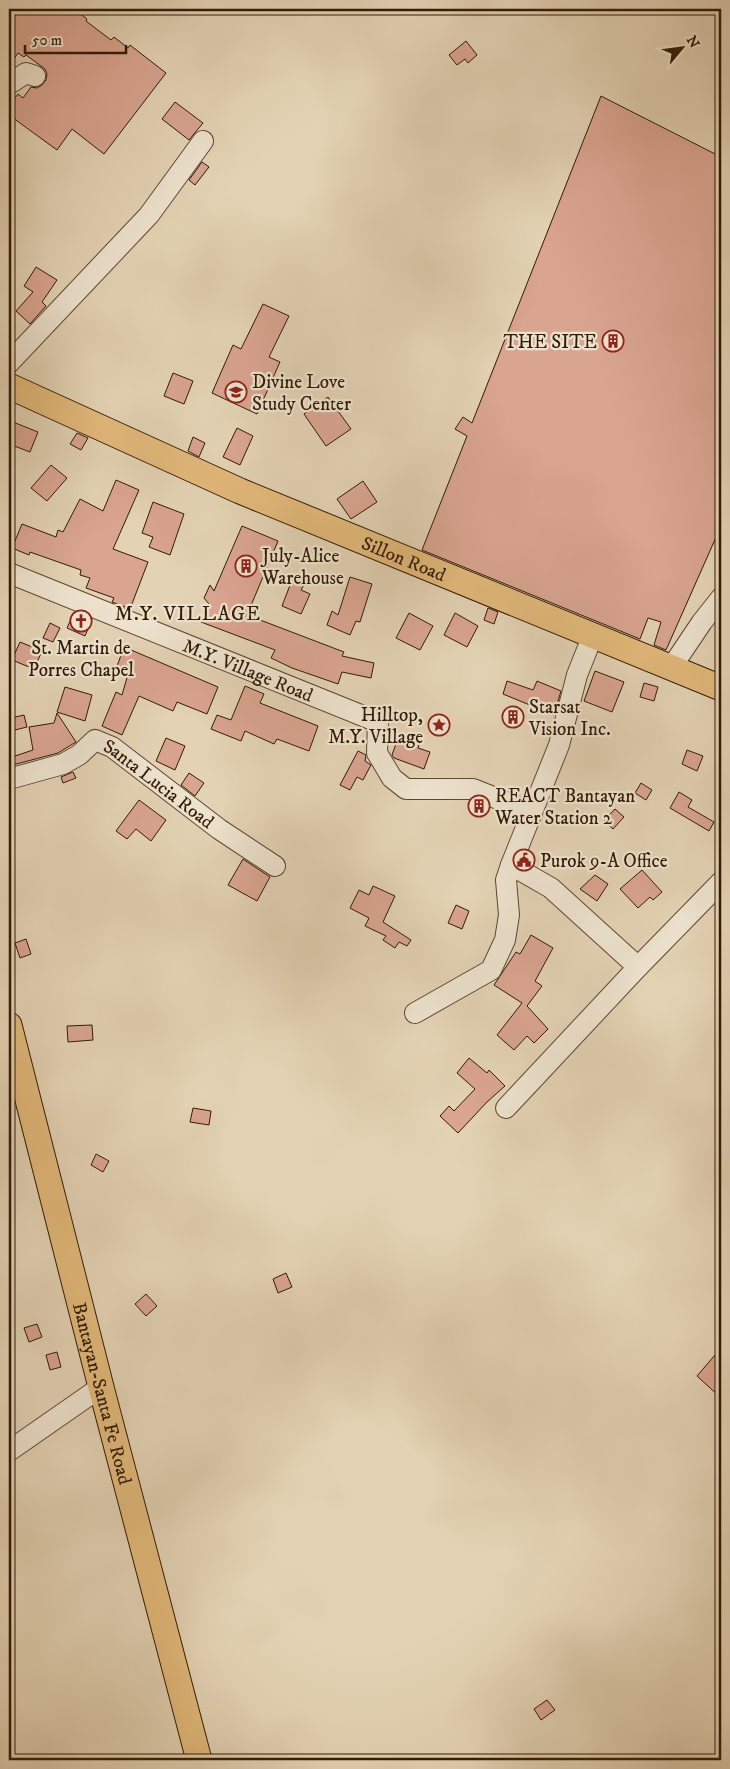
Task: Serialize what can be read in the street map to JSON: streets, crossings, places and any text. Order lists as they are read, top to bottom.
{
  "streets": {
    "main road": ["Sillon Road", "Bantayan-Santa Fe Road"],
    "street": ["M.Y. Village Road", "Santa Lucia Road"]
  },
  "districts": ["M.Y. VILLAGE"],
  "places": {
    "building": [
      "THE SITE",
      "July-Alice Warehouse",
      "Starsat Vision Inc.",
      "REACT Bantayan Water Station 2"
    ],
    "school or university": ["Divine Love Study Center"],
    "church": ["St. Martin de Porres Chapel"],
    "place": ["Hilltop, M.Y. Village"],
    "public building": ["Purok 9-A Office"]
  },
  "scale_bar": "50 m",
  "north": "top right"
}
